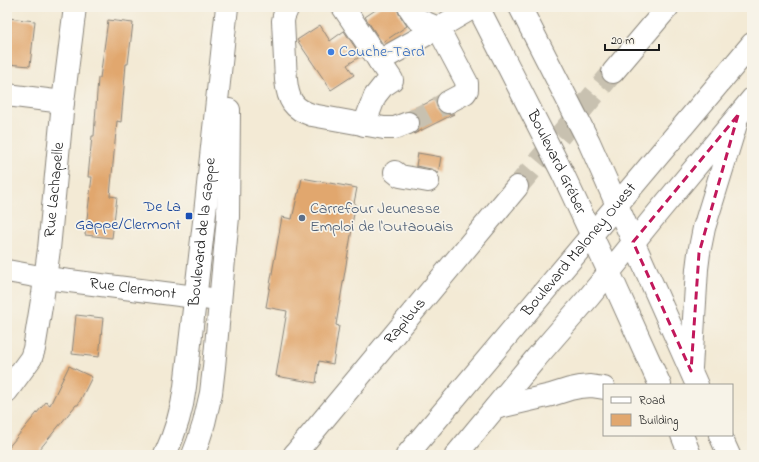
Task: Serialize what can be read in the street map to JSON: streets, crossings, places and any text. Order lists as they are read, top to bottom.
{
  "streets": {
    "main road": [
      "Boulevard Gréber",
      "Rue Lachapelle",
      "Boulevard de la Gappe",
      "Boulevard Maloney Ouest",
      "Rue Clermont",
      "Rapibus"
    ]
  },
  "crossings": [
    ["Boulevard Gréber", "Boulevard Maloney Ouest"],
    ["Rue Lachapelle", "Rue Clermont"],
    ["Boulevard de la Gappe", "Rue Clermont"]
  ],
  "places": {
    "other": ["Couche-Tard", "Carrefour Jeunesse Emploi de l'Outaouais"],
    "transit": ["De La Gappe/Clermont"]
  },
  "legend": ["Road", "Building"],
  "scale_bar": "20 m"
}
